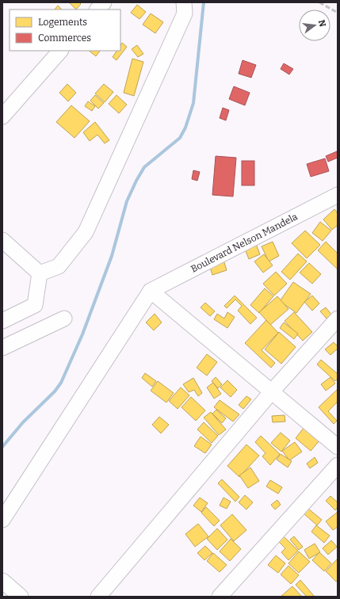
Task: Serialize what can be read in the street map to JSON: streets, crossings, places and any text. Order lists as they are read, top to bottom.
{
  "streets": {
    "street": ["Boulevard Nelson Mandela"]
  },
  "legend": ["Logements", "Commerces"],
  "north": "right"
}
